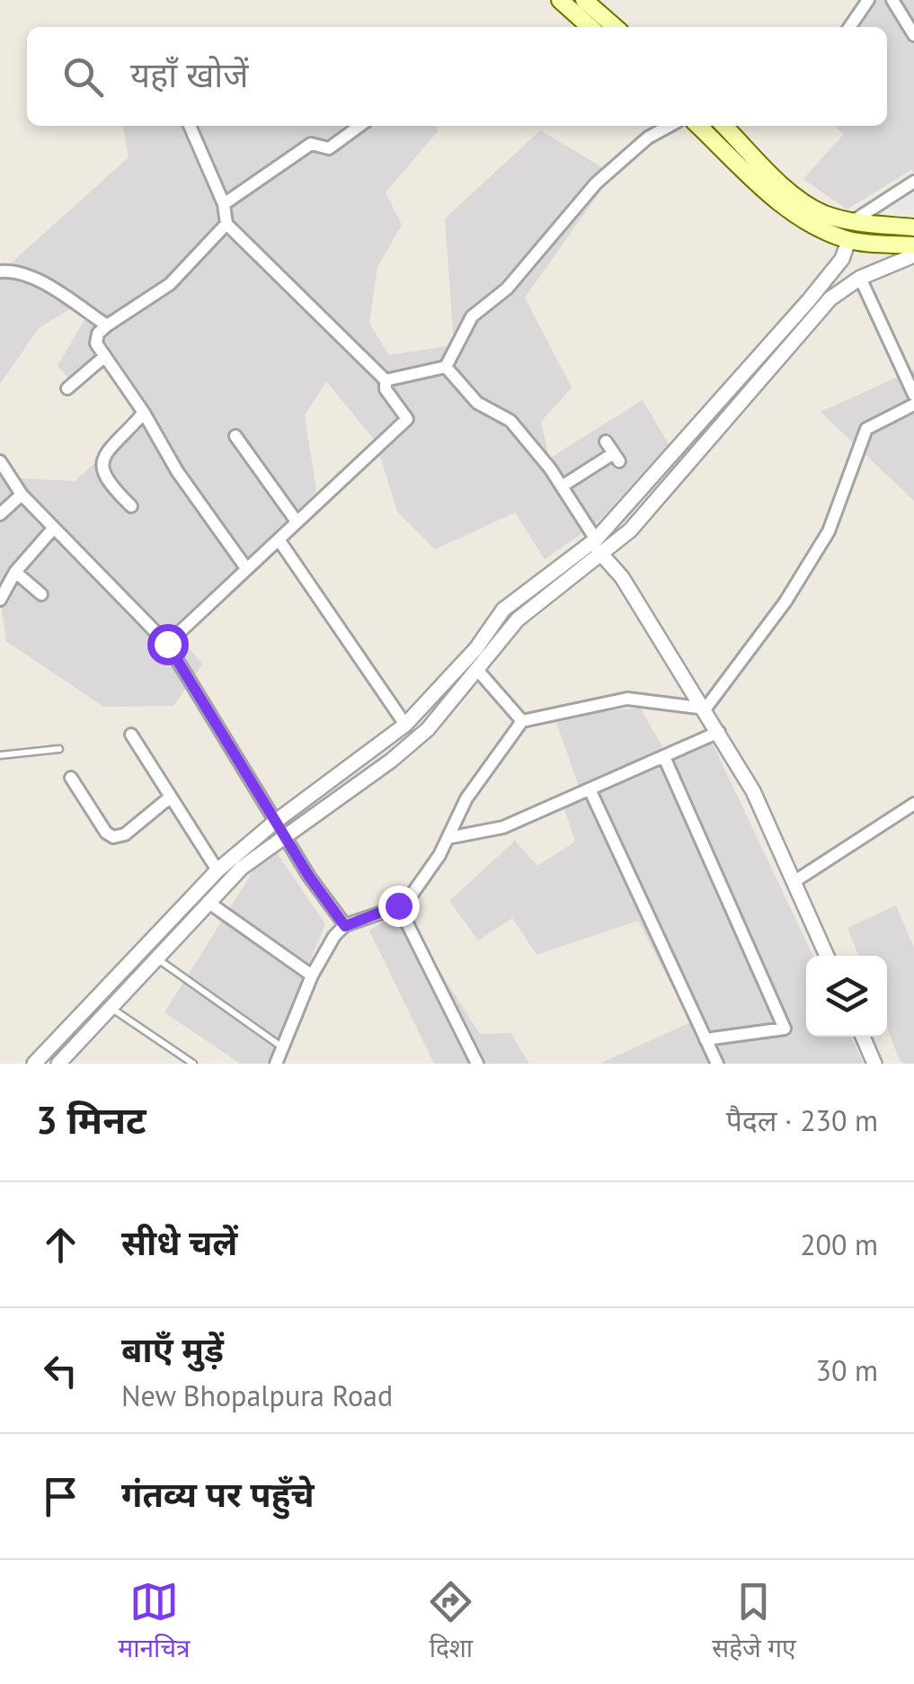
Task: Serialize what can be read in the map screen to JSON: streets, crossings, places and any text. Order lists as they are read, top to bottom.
{
  "page": {
    "search": "यहाँ खोजें",
    "heading": ["3 मिनट", "पैदल · 230 m"],
    "list": [
      ["सीधे चलें", "200 m"],
      ["बाएँ मुड़ें", "New Bhopalpura Road", "30 m"],
      "गंतव्य पर पहुँचे"
    ],
    "nav": ["मानचित्र", "दिशा", "सहेजे गए"]
  }
}
